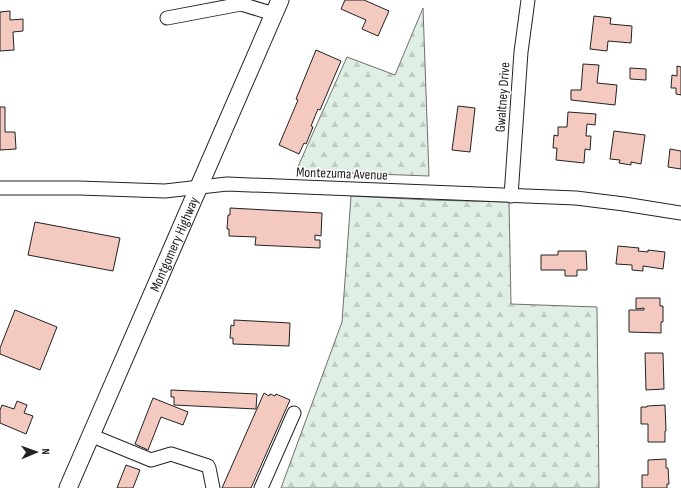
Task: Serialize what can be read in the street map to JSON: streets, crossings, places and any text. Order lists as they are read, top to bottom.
{
  "streets": {
    "main road": ["Montgomery Highway"],
    "street": ["Gwaltney Drive", "Montezuma Avenue"]
  },
  "crossings": [
    ["Gwaltney Drive", "Montezuma Avenue"],
    ["Montezuma Avenue", "Montgomery Highway"]
  ],
  "north": "right"
}
